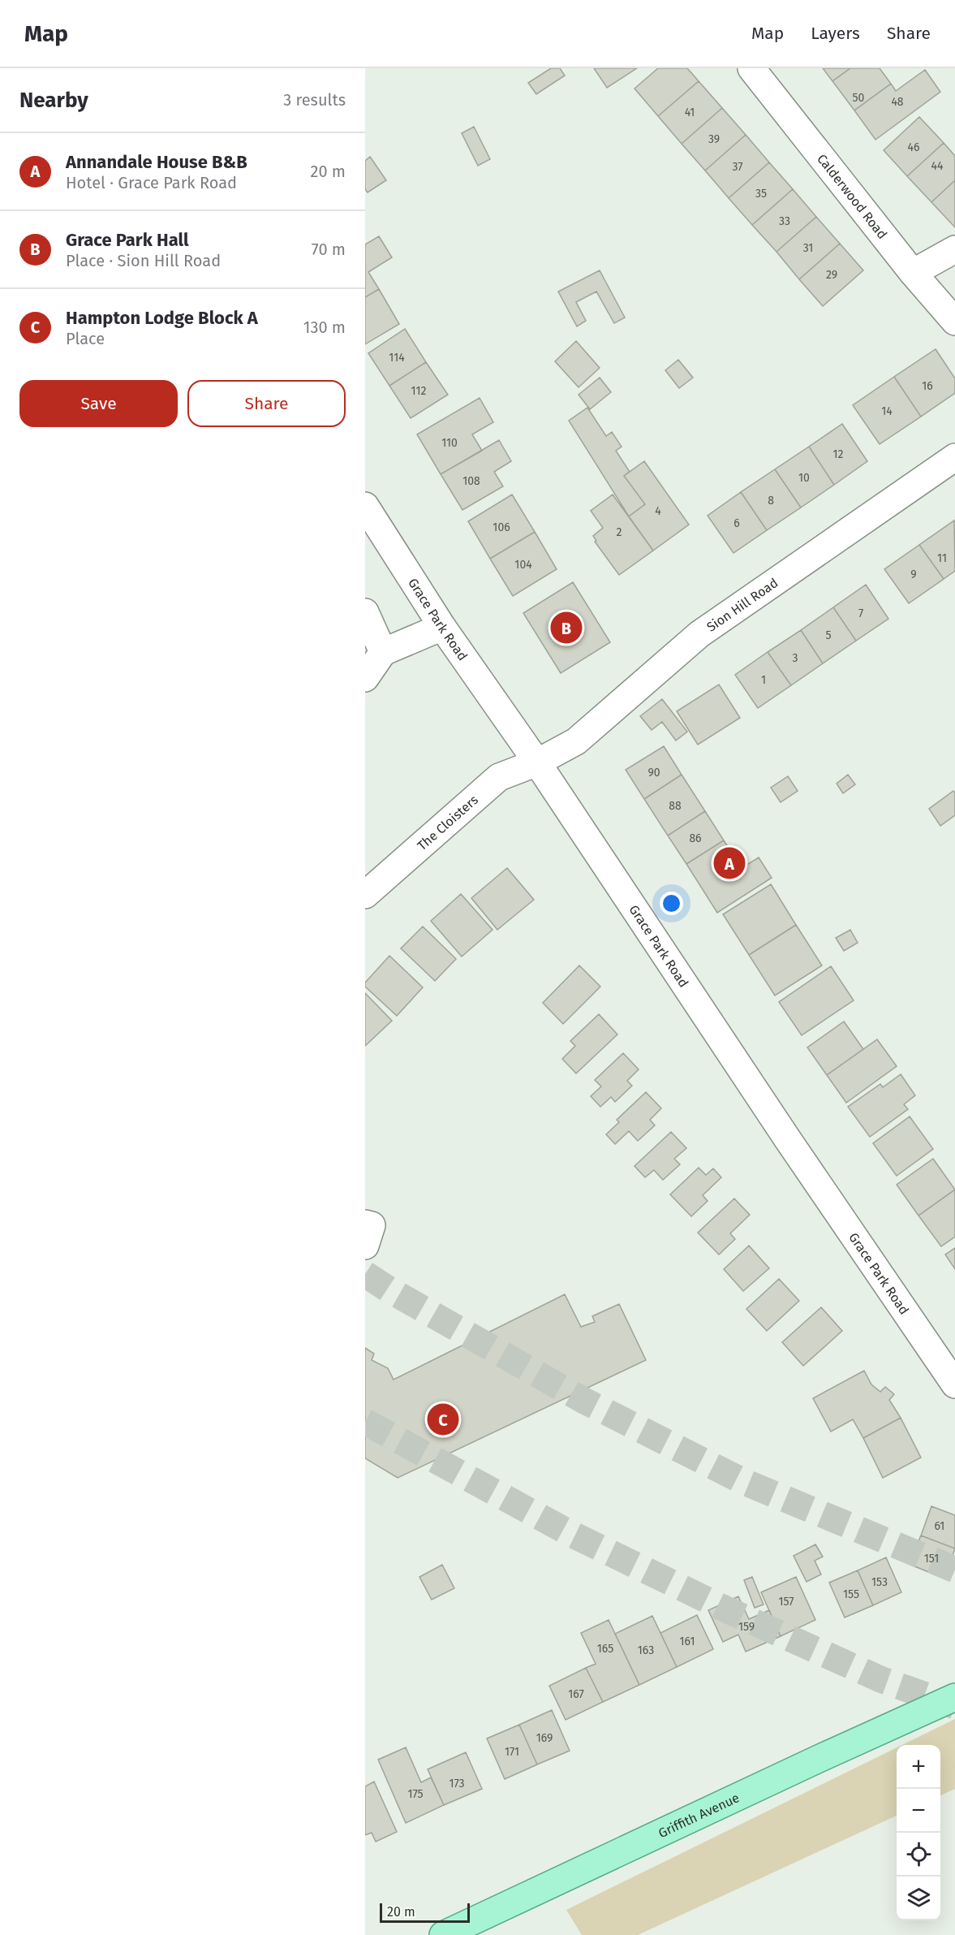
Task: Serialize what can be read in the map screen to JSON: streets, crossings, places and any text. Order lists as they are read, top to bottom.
{
  "streets": {
    "main road": ["Griffith Avenue"],
    "street": [
      "Calderwood Road",
      "Sion Hill Road",
      "Grace Park Road",
      "The Cloisters"
    ]
  },
  "crossings": [
    ["Sion Hill Road", "Grace Park Road"],
    ["Sion Hill Road", "The Cloisters"],
    ["Grace Park Road", "The Cloisters"]
  ],
  "house_numbers": [
    "50",
    "48",
    "41",
    "39",
    "46",
    "44",
    "37",
    "35",
    "33",
    "31",
    "29",
    "114",
    "16",
    "112",
    "14",
    "110",
    "12",
    "10",
    "108",
    "8",
    "4",
    "6",
    "106",
    "2",
    "11",
    "104",
    "9",
    "7",
    "5",
    "3",
    "1",
    "90",
    "88",
    "86",
    "61",
    "151",
    "153",
    "155",
    "157",
    "159",
    "161",
    "165",
    "163",
    "167",
    "169",
    "171",
    "173",
    "175"
  ],
  "scale_bar": "20 m",
  "page": {
    "header": "Map",
    "nav": ["Map", "Layers", "Share"],
    "heading": ["Nearby", "3 results"],
    "list": [
      {
        "mark": "A",
        "name": "Annandale House B&B",
        "note": "Hotel · Grace Park Road",
        "value": "20 m"
      },
      {
        "mark": "B",
        "name": "Grace Park Hall",
        "note": "Place · Sion Hill Road",
        "value": "70 m"
      },
      {
        "mark": "C",
        "name": "Hampton Lodge Block A",
        "note": "Place",
        "value": "130 m"
      }
    ],
    "buttons": ["Save", "Share"],
    "pins": ["B", "A", "C"],
    "map_buttons": ["+", "−"],
    "scale": "20 m"
  }
}
